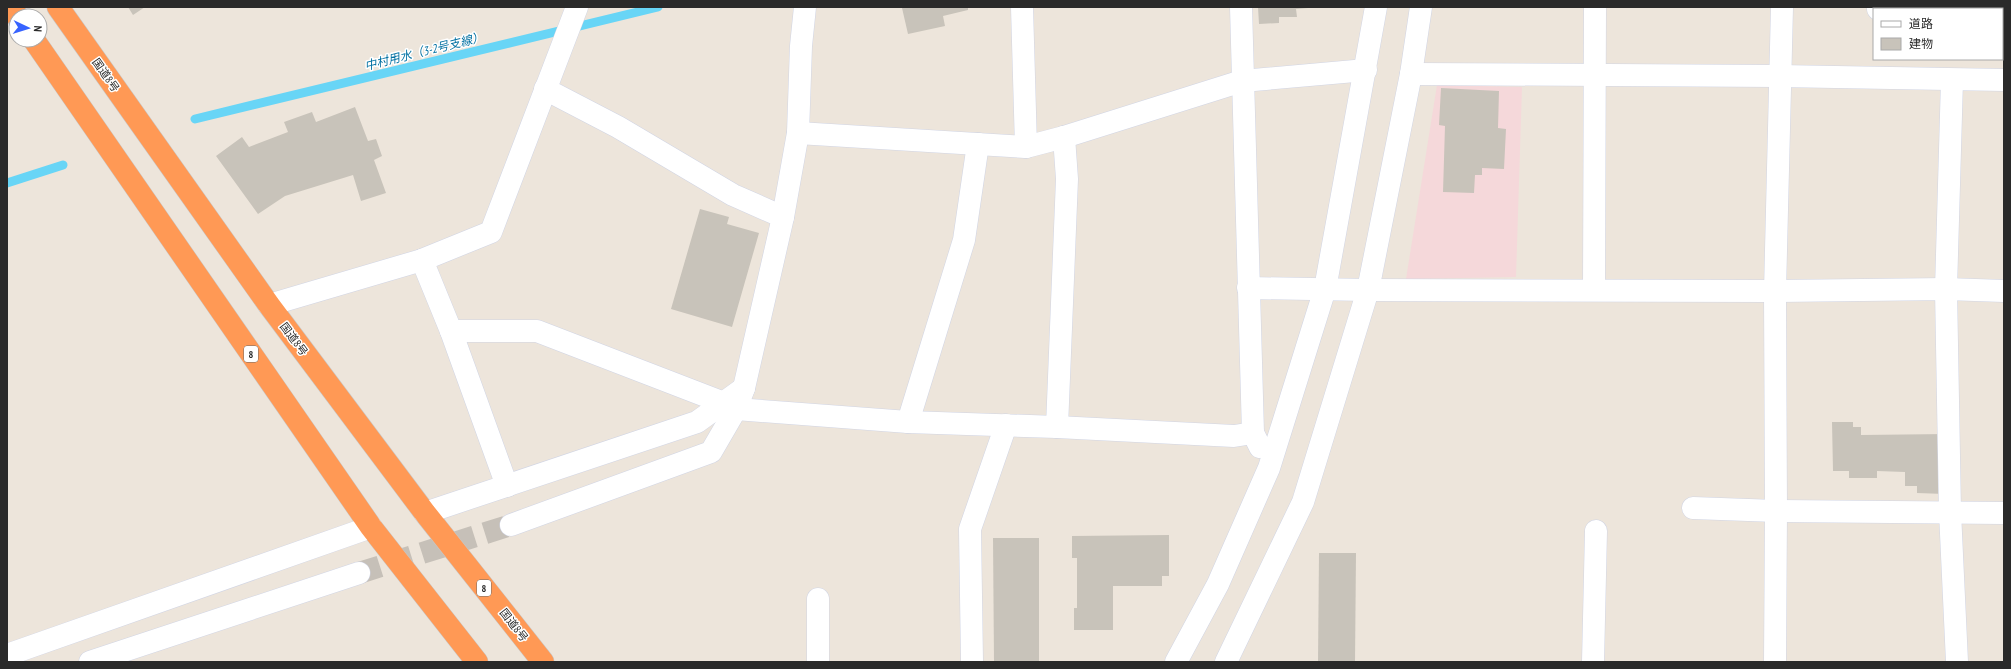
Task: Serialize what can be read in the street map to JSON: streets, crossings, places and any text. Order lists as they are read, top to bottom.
{
  "streets": {
    "highway": ["国道8号", "8"]
  },
  "water": ["中村用水（3-2号支線）"],
  "legend": ["道路", "建物"],
  "north": "right"
}
